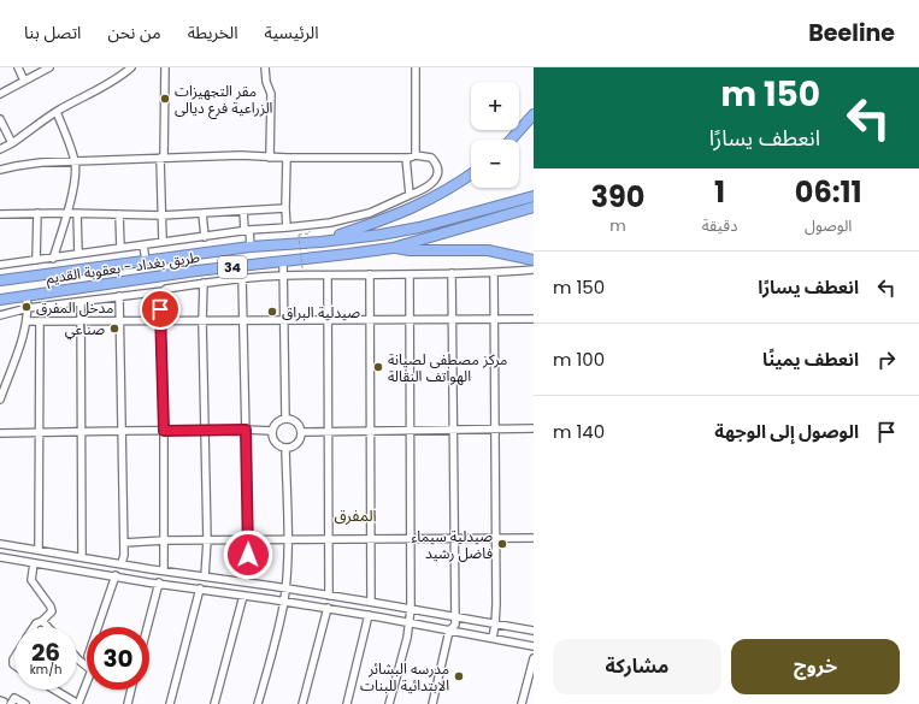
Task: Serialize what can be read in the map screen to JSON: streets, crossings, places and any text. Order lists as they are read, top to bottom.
{
  "streets": {
    "highway": ["طريق بغداد - بعقوبة القديم", "34"]
  },
  "districts": ["المفرق"],
  "places": [
    "مقر التجهيزات الزراعية فرع ديالى",
    "مدخل المفرق",
    "صيدلية البراق",
    "صناعي",
    "مركز مصطفى لصيانة الهواتف النقالة",
    "صيدلية سيماء فاضل رشيد",
    "مدرسه البشائر الابتدائية للبنات"
  ],
  "page": {
    "header": "Beeline",
    "nav": [
      "الرئيسية",
      "الخريطة",
      "من نحن",
      "اتصل بنا"
    ],
    "turn": ["150 m", "انعطف يسارًا"],
    "map_buttons": ["+", "−"],
    "eta": [
      "06:11",
      "الوصول",
      "1",
      "دقيقة",
      "390",
      "m"
    ],
    "list": [
      {
        "name": "انعطف يسارًا",
        "value": "150 m"
      },
      {
        "name": "انعطف يمينًا",
        "value": "100 m"
      },
      {
        "name": "الوصول إلى الوجهة",
        "value": "140 m"
      }
    ],
    "speed": "26 km/h",
    "limit": "30",
    "buttons": ["خروج", "مشاركة"]
  }
}
